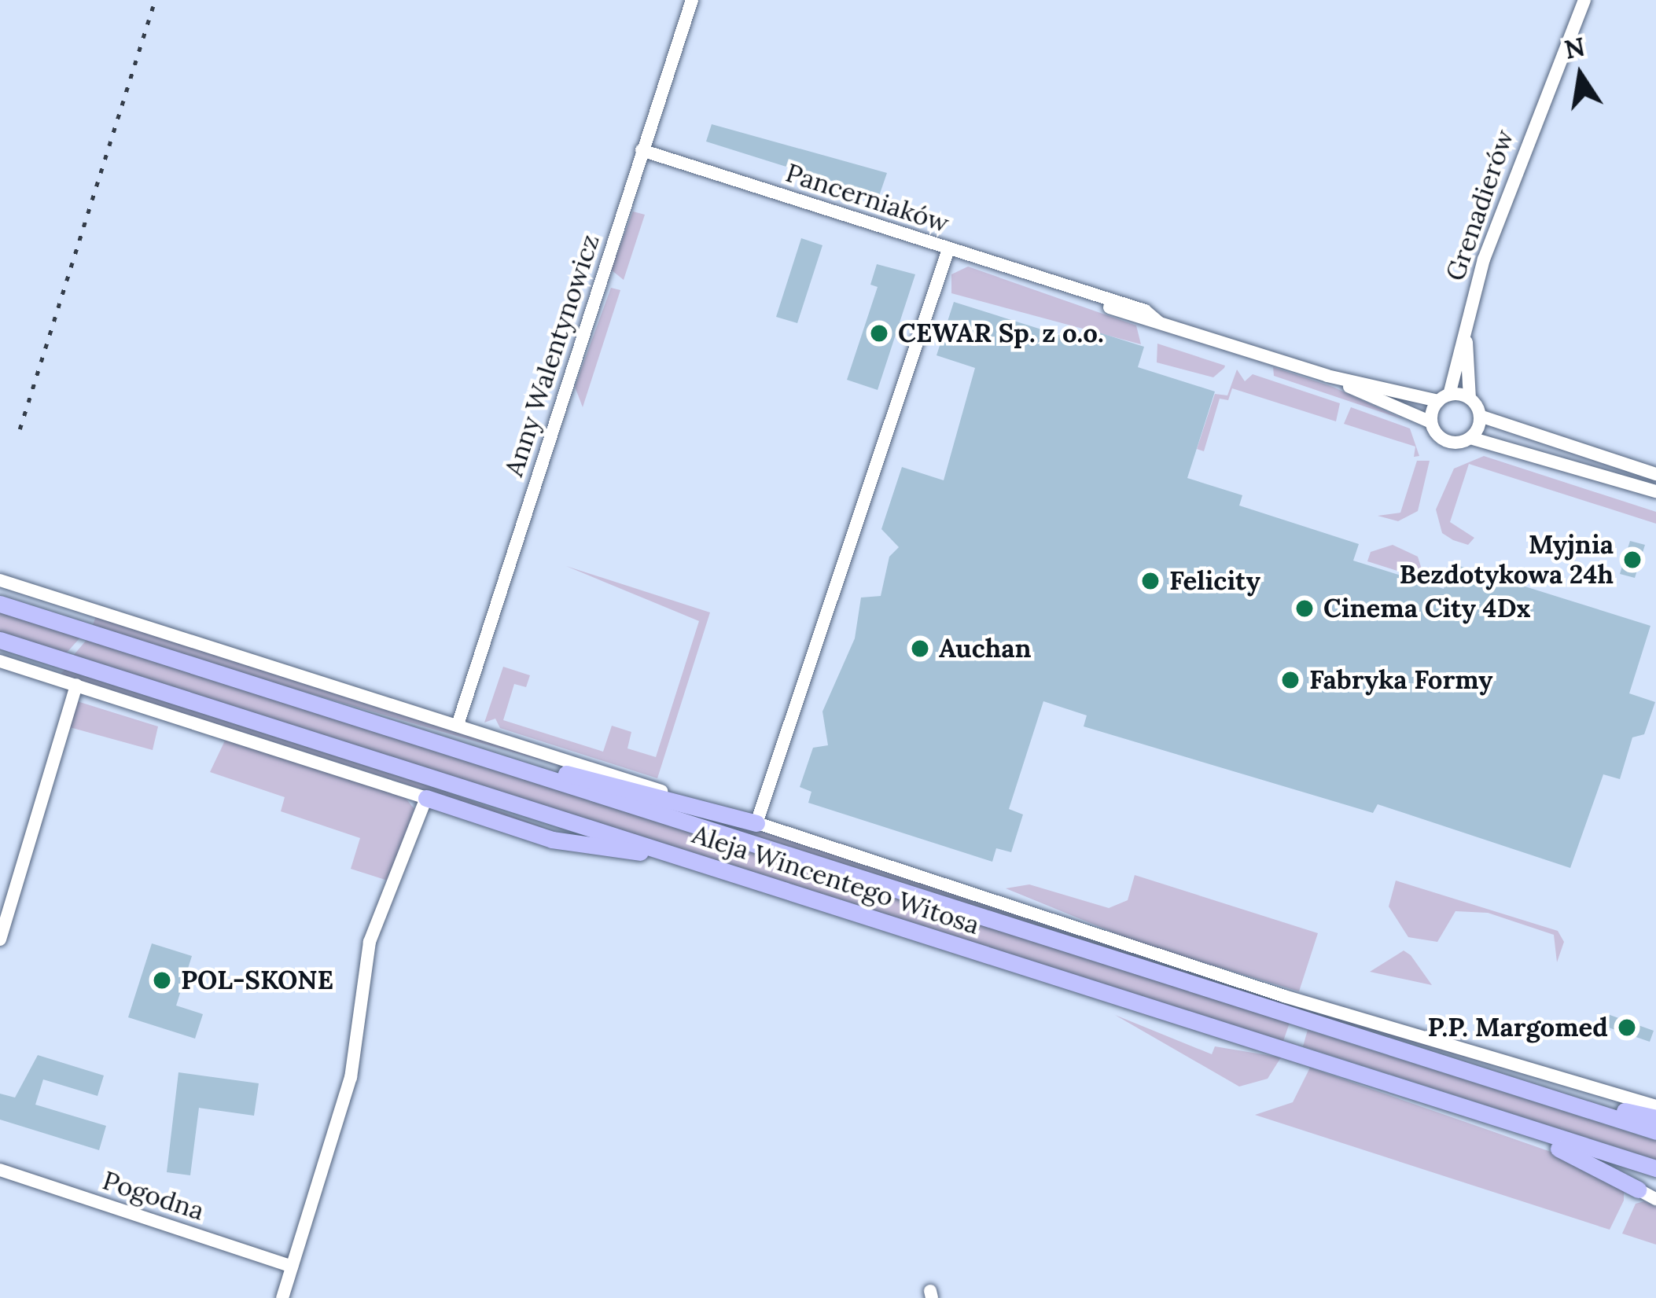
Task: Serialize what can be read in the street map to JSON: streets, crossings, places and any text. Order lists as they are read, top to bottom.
{
  "streets": {
    "main road": ["Aleja Wincentego Witosa"],
    "street": [
      "Pancerniaków",
      "Grenadierów",
      "Anny Walentynowicz",
      "Pogodna"
    ]
  },
  "crossings": [
    ["Pancerniaków", "Grenadierów"],
    ["Pancerniaków", "Anny Walentynowicz"],
    ["Anny Walentynowicz", "Aleja Wincentego Witosa"]
  ],
  "places": [
    "CEWAR Sp. z o.o.",
    "Myjnia Bezdotykowa 24h",
    "Felicity",
    "Cinema City 4Dx",
    "Auchan",
    "Fabryka Formy",
    "POL-SKONE",
    "P.P. Margomed"
  ],
  "north": "top"
}
